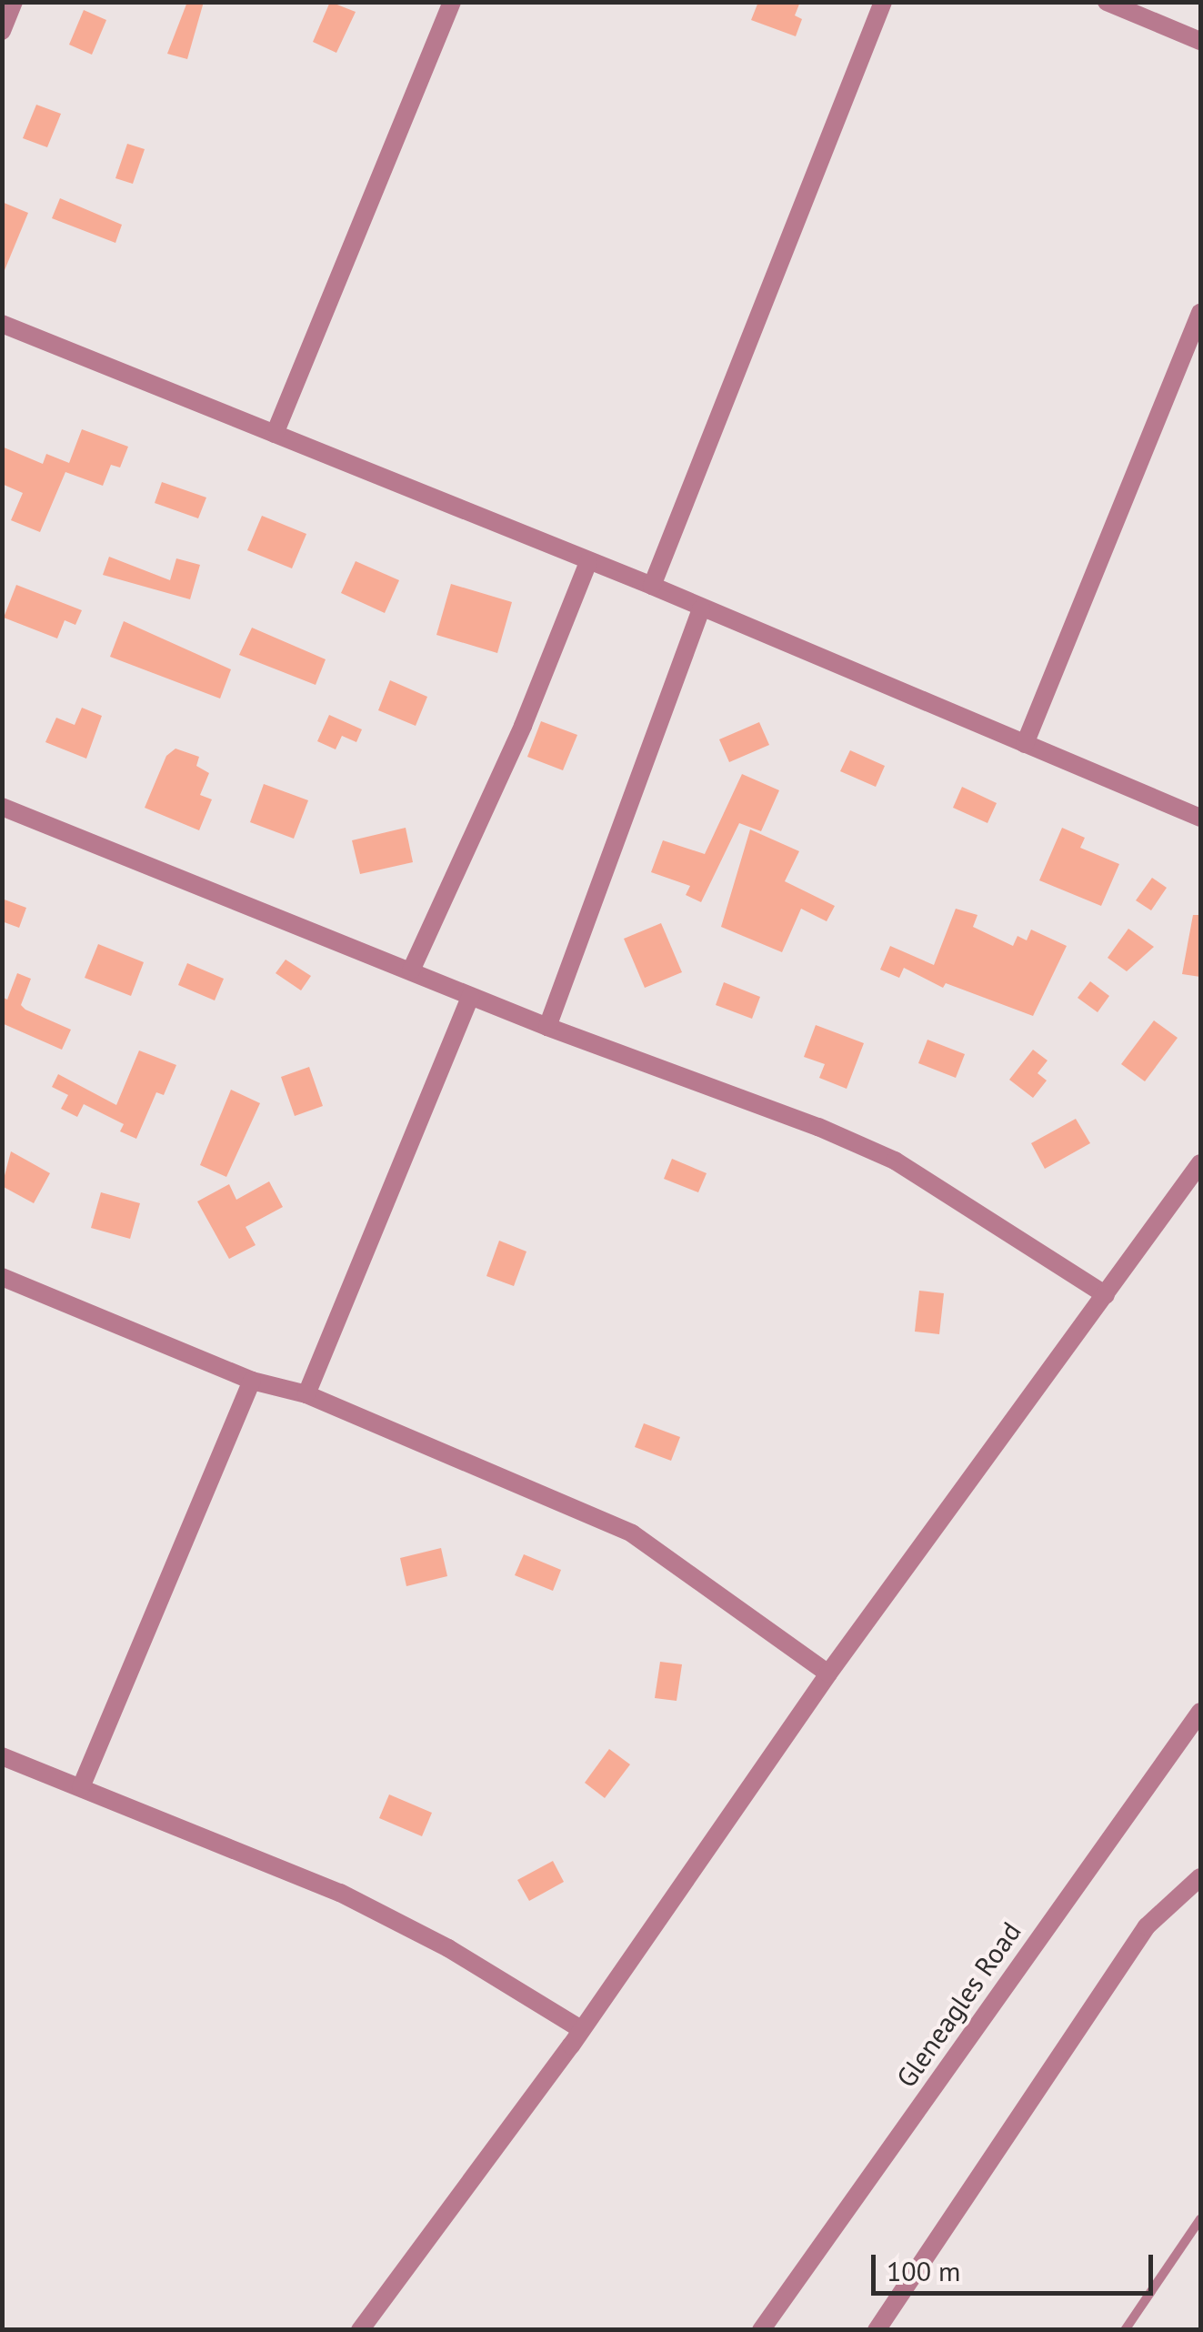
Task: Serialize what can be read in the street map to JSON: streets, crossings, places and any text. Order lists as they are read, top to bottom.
{
  "streets": {
    "street": ["Gleneagles Road"]
  },
  "scale_bar": "100 m"
}
